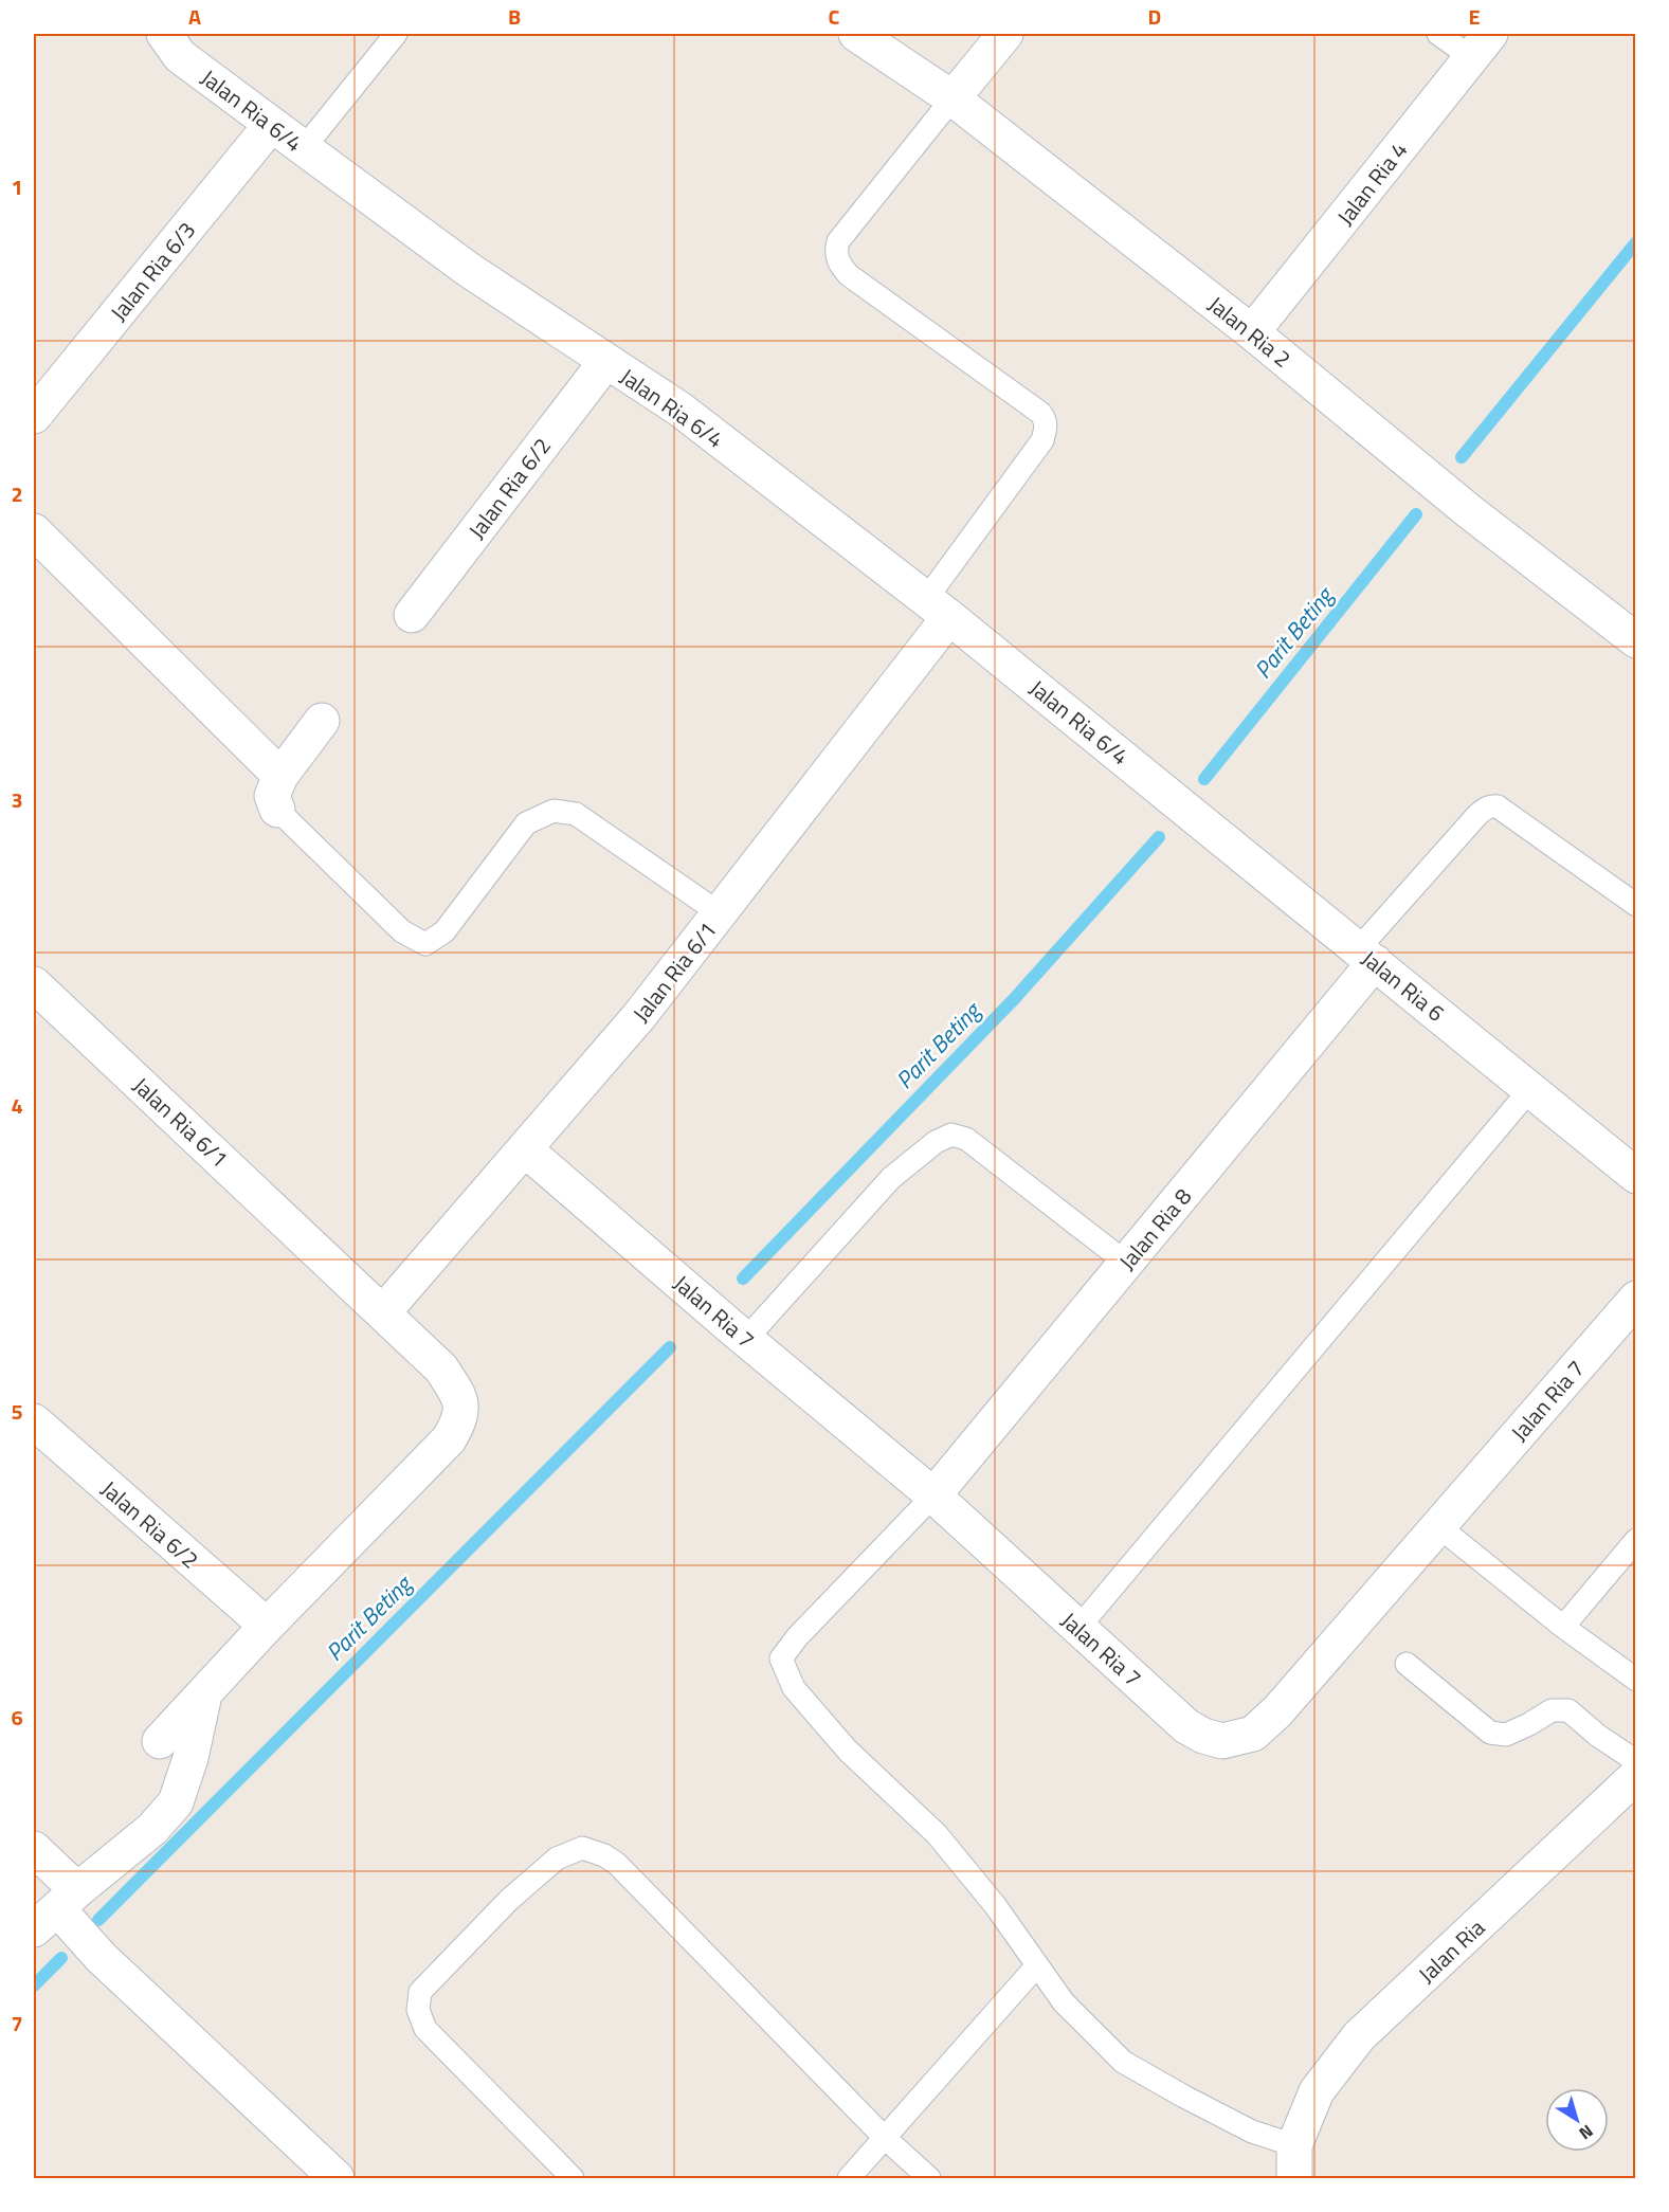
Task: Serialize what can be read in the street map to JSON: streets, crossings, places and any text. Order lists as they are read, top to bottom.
{
  "streets": {
    "street": [
      "Jalan Ria 6/4",
      "Jalan Ria 4",
      "Jalan Ria 6/3",
      "Jalan Ria 2",
      "Jalan Ria 6/2",
      "Jalan Ria 6/1",
      "Jalan Ria 6",
      "Jalan Ria 8",
      "Jalan Ria 7",
      "Jalan Ria"
    ]
  },
  "crossings": [
    ["Jalan Ria 6/4", "Jalan Ria 6/3"],
    ["Jalan Ria 6/4", "Jalan Ria 6/2"],
    ["Jalan Ria 6/4", "Jalan Ria 6/1"],
    ["Jalan Ria 6/4", "Jalan Ria 6"],
    ["Jalan Ria 4", "Jalan Ria 2"],
    ["Jalan Ria 6/2", "Jalan Ria 6/1"],
    ["Jalan Ria 6/1", "Jalan Ria 7"],
    ["Jalan Ria 6", "Jalan Ria 8"],
    ["Jalan Ria 8", "Jalan Ria 7"]
  ],
  "water": ["Parit Beting"],
  "north": "bottom right",
  "grid": {
    "columns": [
      "A",
      "B",
      "C",
      "D",
      "E"
    ],
    "rows": [
      "1",
      "2",
      "3",
      "4",
      "5",
      "6",
      "7"
    ]
  }
}
